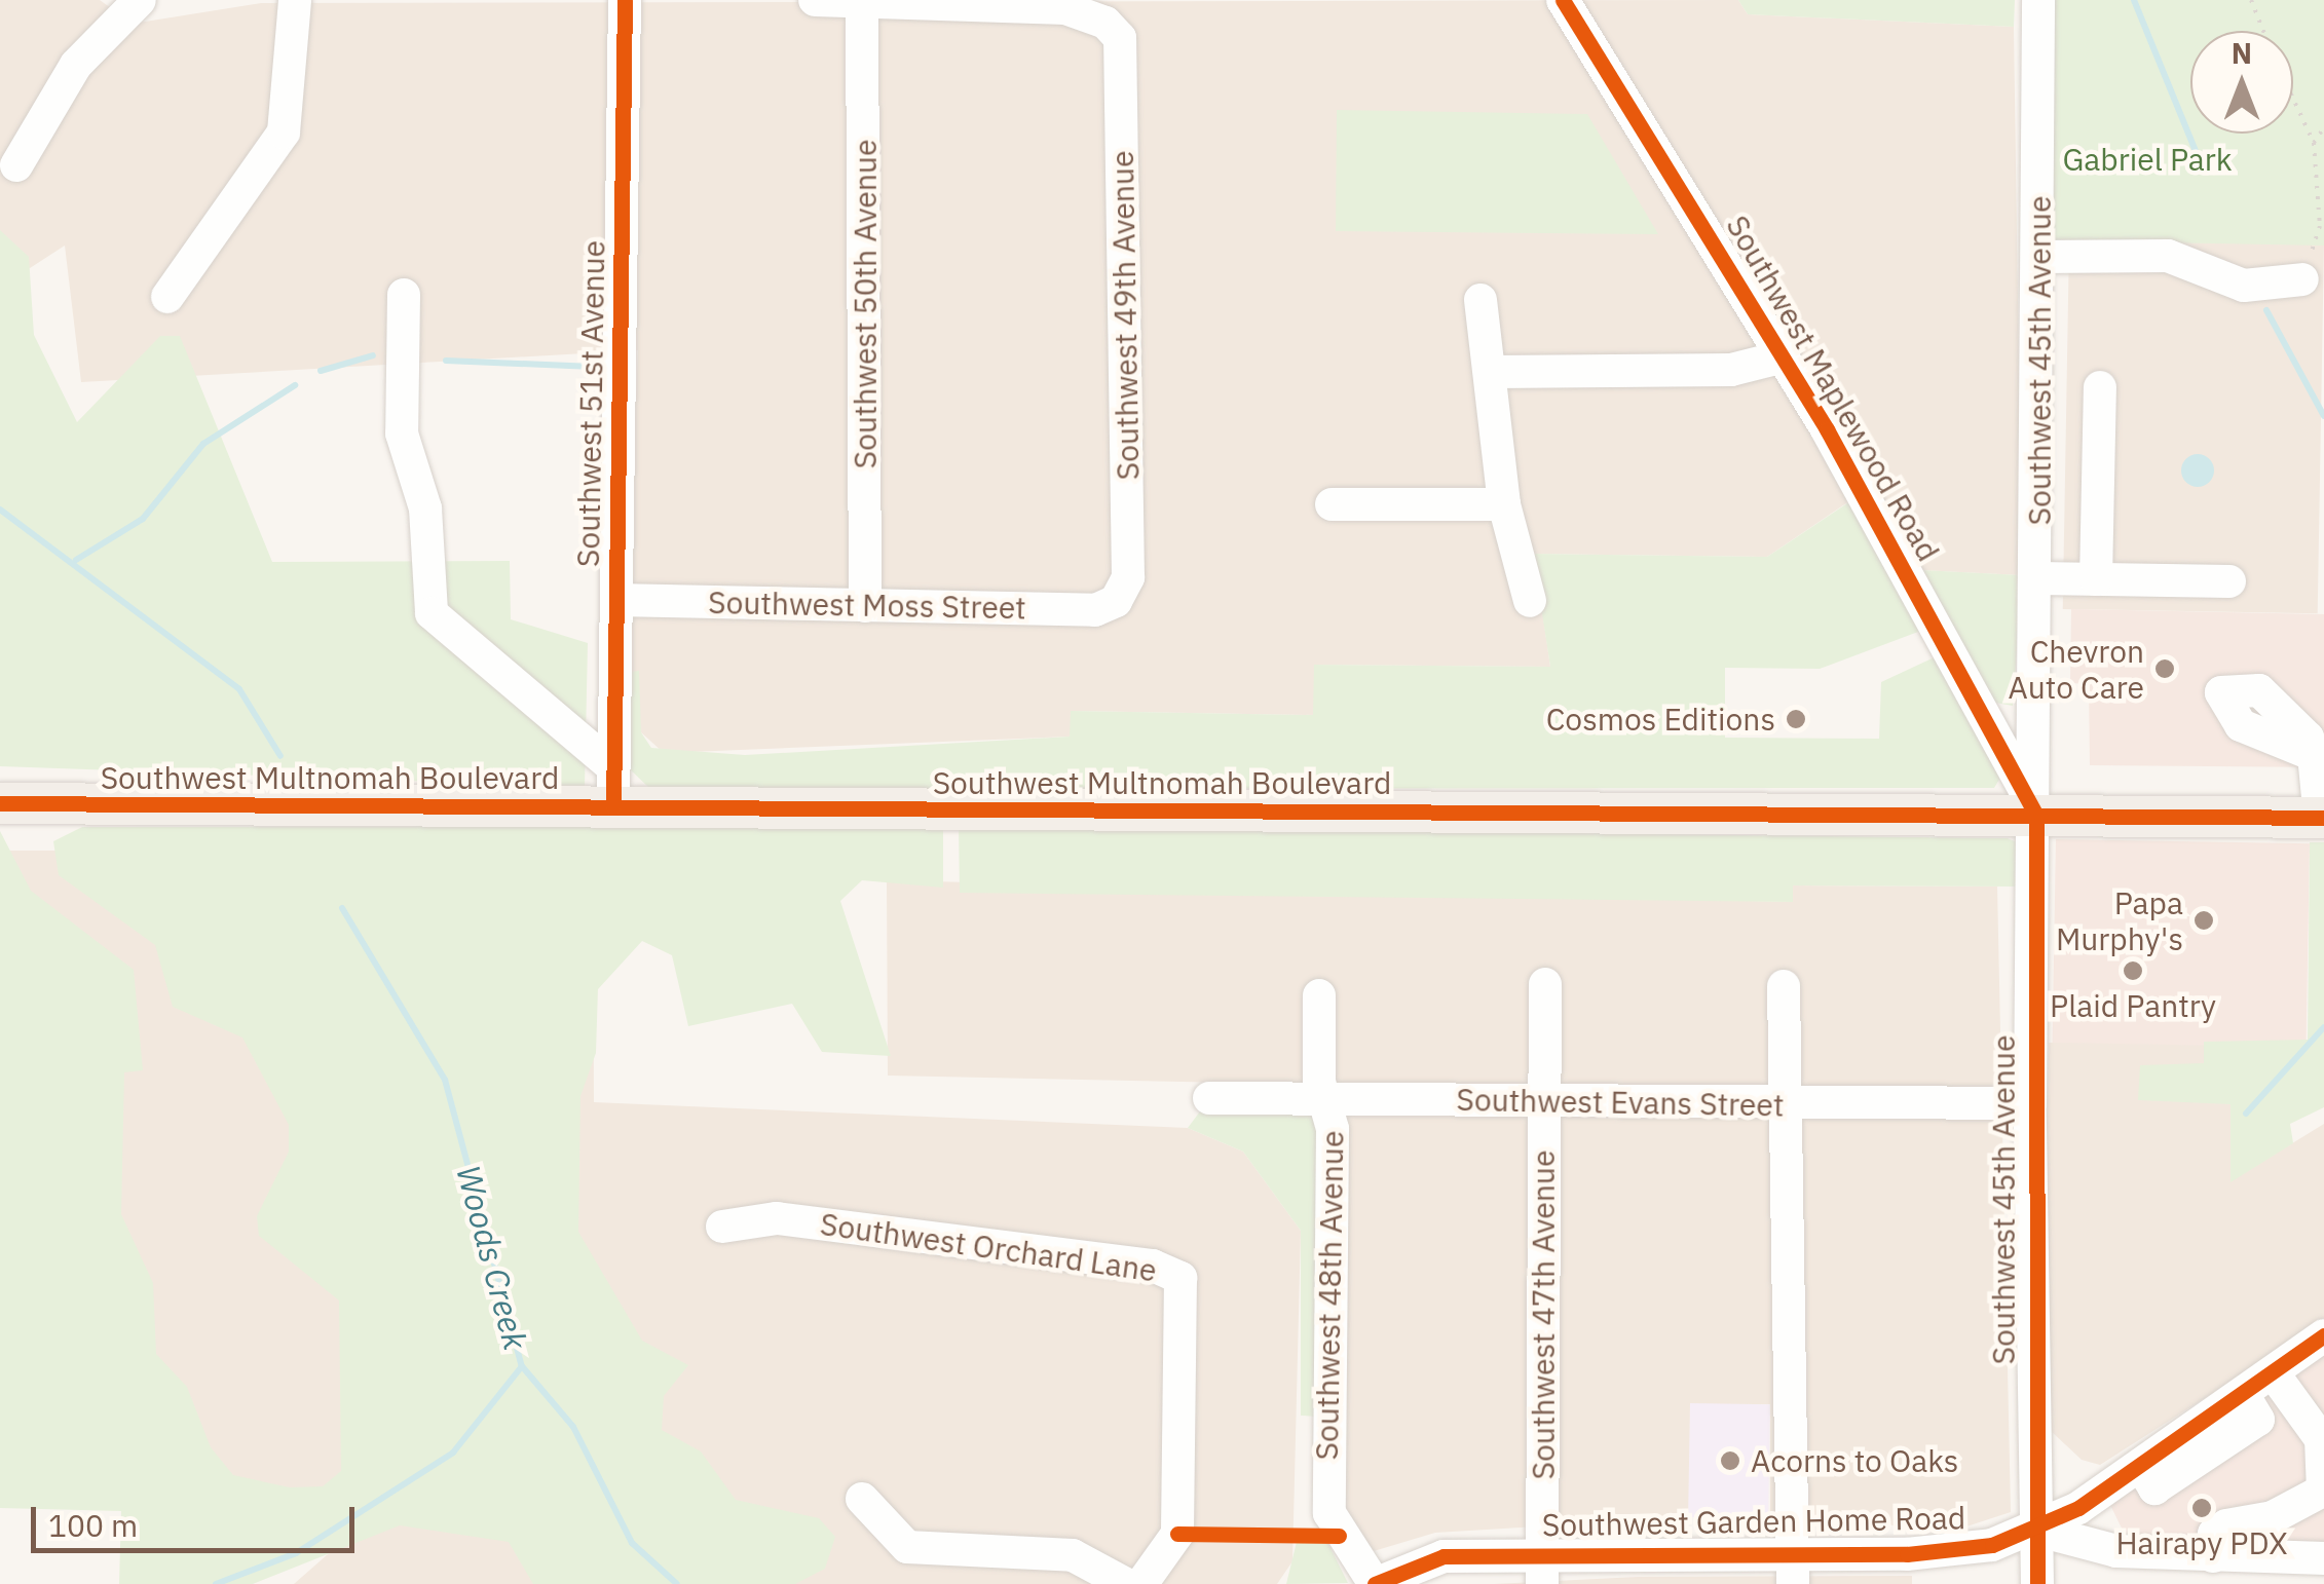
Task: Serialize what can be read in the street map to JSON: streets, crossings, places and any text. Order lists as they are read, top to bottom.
{
  "streets": {
    "main road": ["Southwest Multnomah Boulevard"],
    "street": [
      "Southwest 50th Avenue",
      "Southwest 49th Avenue",
      "Southwest 45th Avenue",
      "Southwest Maplewood Road",
      "Southwest 51st Avenue",
      "Southwest Moss Street",
      "Southwest Evans Street",
      "Southwest Orchard Lane",
      "Southwest 48th Avenue",
      "Southwest 47th Avenue",
      "Southwest Garden Home Road"
    ]
  },
  "crossings": [
    ["Southwest 50th Avenue", "Southwest 49th Avenue"],
    ["Southwest 50th Avenue", "Southwest Moss Street"],
    ["Southwest 49th Avenue", "Southwest Moss Street"],
    ["Southwest 45th Avenue", "Southwest Maplewood Road"],
    ["Southwest 45th Avenue", "Southwest Multnomah Boulevard"],
    ["Southwest 45th Avenue", "Southwest Evans Street"],
    ["Southwest 45th Avenue", "Southwest Garden Home Road"],
    ["Southwest Maplewood Road", "Southwest Multnomah Boulevard"],
    ["Southwest 51st Avenue", "Southwest Moss Street"],
    ["Southwest 51st Avenue", "Southwest Multnomah Boulevard"],
    ["Southwest Evans Street", "Southwest 48th Avenue"],
    ["Southwest Evans Street", "Southwest 47th Avenue"],
    ["Southwest 48th Avenue", "Southwest Garden Home Road"],
    ["Southwest 47th Avenue", "Southwest Garden Home Road"]
  ],
  "water": ["Woods Creek"],
  "parks": ["Gabriel Park"],
  "places": [
    "Chevron Auto Care",
    "Cosmos Editions",
    "Papa Murphy's",
    "Plaid Pantry",
    "Acorns to Oaks",
    "Hairapy PDX"
  ],
  "scale_bar": "100 m",
  "north": "top"
}
